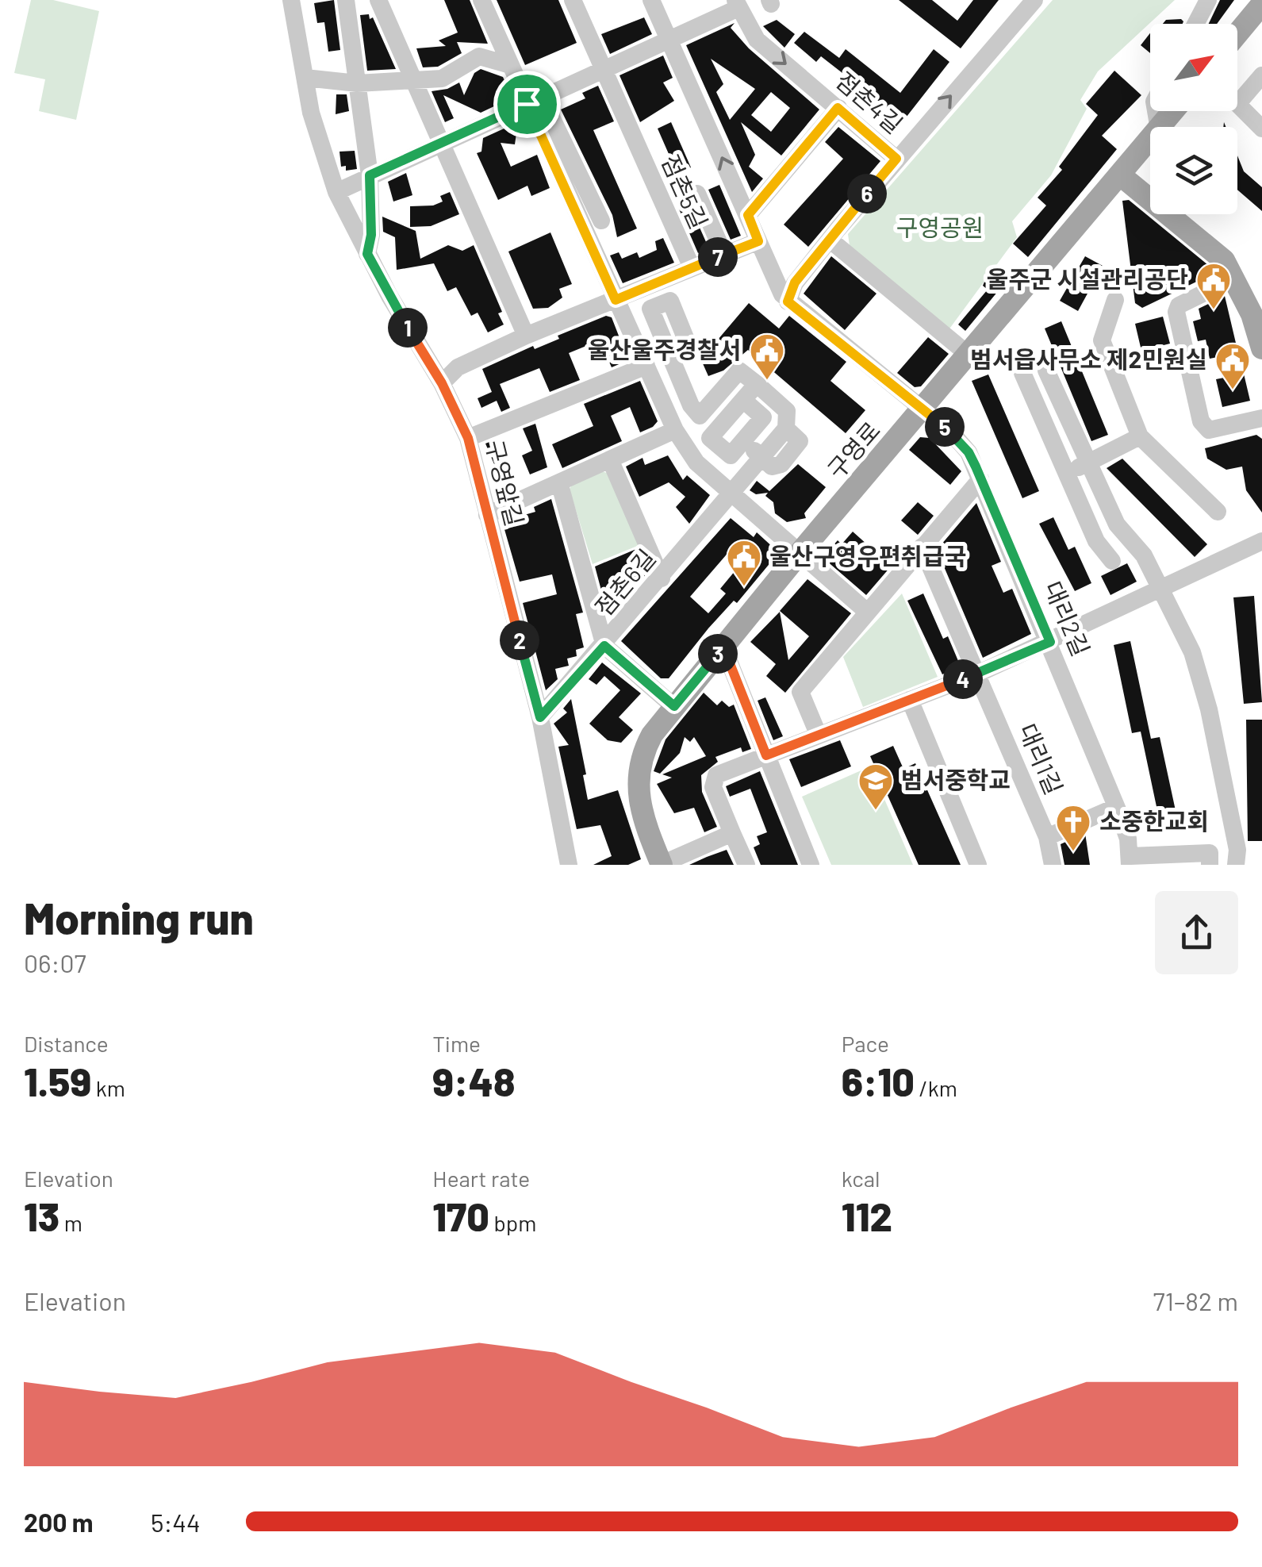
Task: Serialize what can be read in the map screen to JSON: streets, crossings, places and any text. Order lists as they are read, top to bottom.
{
  "streets": {
    "main road": ["구영로"],
    "street": [
      "점촌4길",
      "점촌5길",
      "구영앞길",
      "점촌6길",
      "대리2길",
      "대리1길"
    ]
  },
  "crossings": [
    ["점촌5길", "구영로"],
    ["점촌5길", "대리2길"],
    ["구영로", "대리2길"]
  ],
  "parks": ["구영공원"],
  "places": {
    "public building": [
      "울주군 시설관리공단",
      "울산울주경찰서",
      "범서읍사무소 제2민원실",
      "울산구영우편취급국"
    ],
    "school or university": ["범서중학교"],
    "church": ["소중한교회"]
  },
  "north": "top right",
  "page": {
    "pins": [
      "6",
      "7",
      "1",
      "5",
      "2",
      "3",
      "4"
    ],
    "heading": ["Morning run", "06:07"],
    "stats": [
      ["Distance", "1.59 km"],
      ["Time", "9:48"],
      ["Pace", "6:10 /km"],
      ["Elevation", "13 m"],
      ["Heart rate", "170 bpm"],
      ["kcal", "112"]
    ],
    "chart": ["Elevation", "71–82 m"],
    "list": [
      {
        "name": "200 m",
        "note": "5:44"
      }
    ]
  }
}
